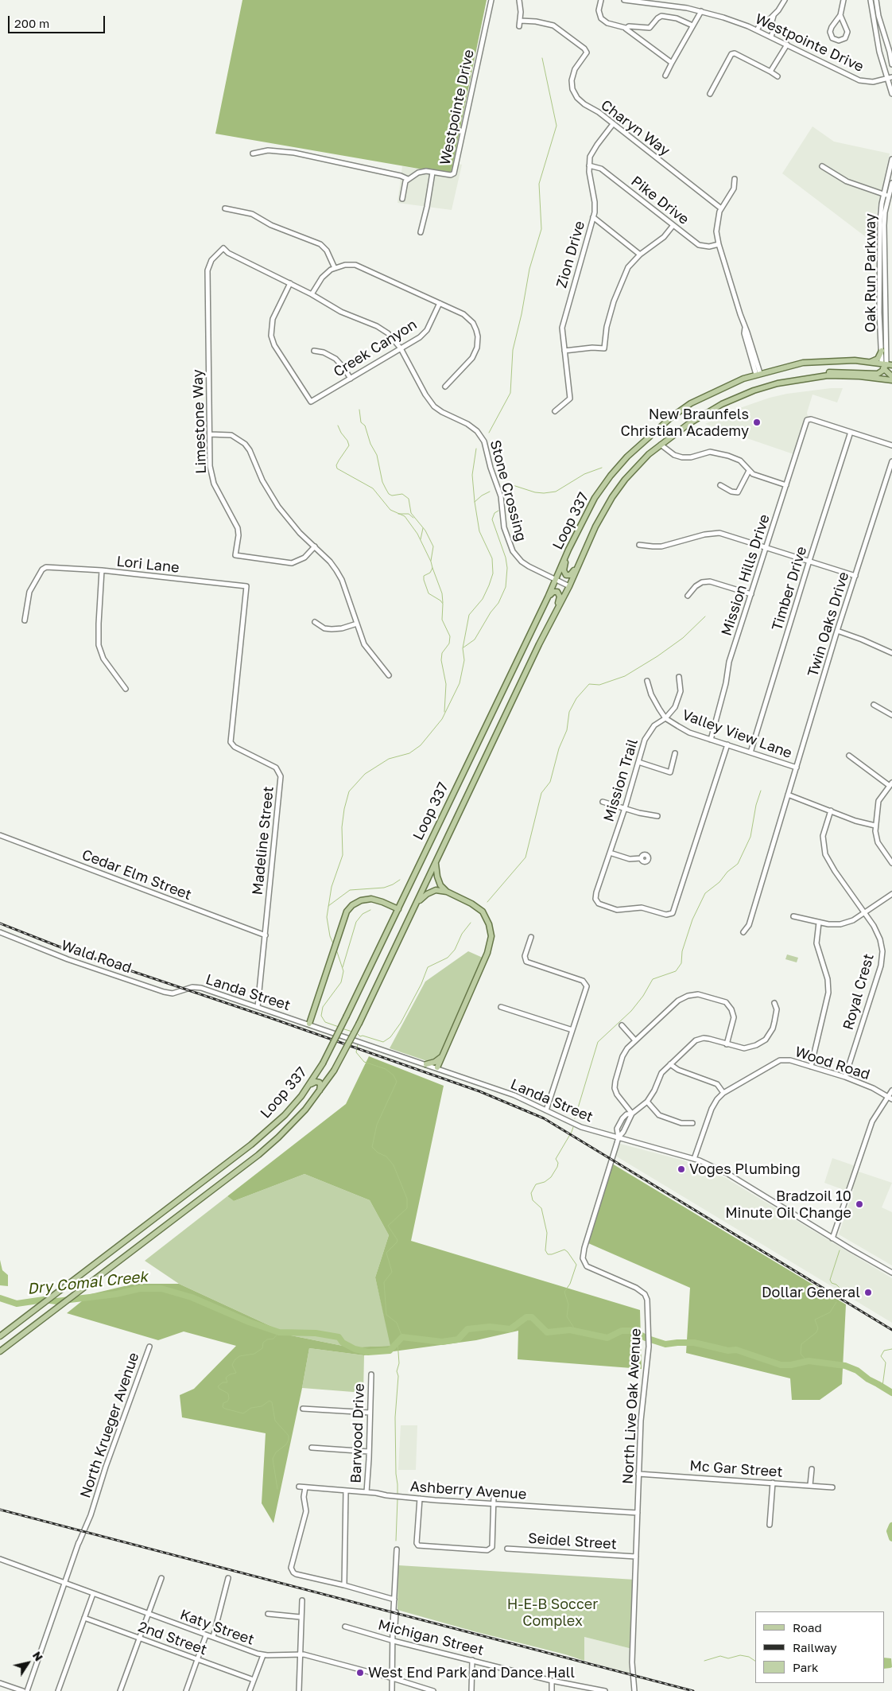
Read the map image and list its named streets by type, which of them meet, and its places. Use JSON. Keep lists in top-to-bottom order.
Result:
{
  "streets": {
    "main road": ["Loop 337"],
    "street": [
      "Westpointe Drive",
      "Charyn Way",
      "Pike Drive",
      "Zion Drive",
      "Oak Run Parkway",
      "Creek Canyon",
      "Limestone Way",
      "Stone Crossing",
      "Lori Lane",
      "Mission Hills Drive",
      "Timber Drive",
      "Twin Oaks Drive",
      "Valley View Lane",
      "Mission Trail",
      "Madeline Street",
      "Cedar Elm Street",
      "Wald Road",
      "Royal Crest",
      "Landa Street",
      "Wood Road",
      "North Live Oak Avenue",
      "North Krueger Avenue",
      "Barwood Drive",
      "Mc Gar Street",
      "Ashberry Avenue",
      "Seidel Street",
      "Katy Street",
      "Michigan Street",
      "2nd Street"
    ]
  },
  "crossings": [
    ["Charyn Way", "Zion Drive"],
    ["Pike Drive", "Zion Drive"],
    ["Oak Run Parkway", "Loop 337"],
    ["Creek Canyon", "Stone Crossing"],
    ["Limestone Way", "Stone Crossing"],
    ["Stone Crossing", "Loop 337"],
    ["Lori Lane", "Madeline Street"],
    ["Mission Hills Drive", "Timber Drive"],
    ["Mission Hills Drive", "Valley View Lane"],
    ["Timber Drive", "Valley View Lane"],
    ["Twin Oaks Drive", "Valley View Lane"],
    ["Valley View Lane", "Mission Trail"],
    ["Madeline Street", "Cedar Elm Street"],
    ["Madeline Street", "Landa Street"],
    ["Wald Road", "Landa Street"],
    ["Royal Crest", "Wood Road"],
    ["Landa Street", "North Live Oak Avenue"],
    ["North Live Oak Avenue", "Mc Gar Street"],
    ["North Live Oak Avenue", "Ashberry Avenue"],
    ["North Live Oak Avenue", "Seidel Street"],
    ["North Krueger Avenue", "Katy Street"],
    ["Barwood Drive", "Ashberry Avenue"]
  ],
  "water": ["Dry Comal Creek"],
  "parks": ["H-E-B Soccer Complex"],
  "places": [
    "New Braunfels Christian Academy",
    "Voges Plumbing",
    "Bradzoil 10 Minute Oil Change",
    "Dollar General",
    "West End Park and Dance Hall"
  ],
  "legend": ["Road", "Railway", "Park"],
  "scale_bar": "200 m",
  "north": "top right"
}
